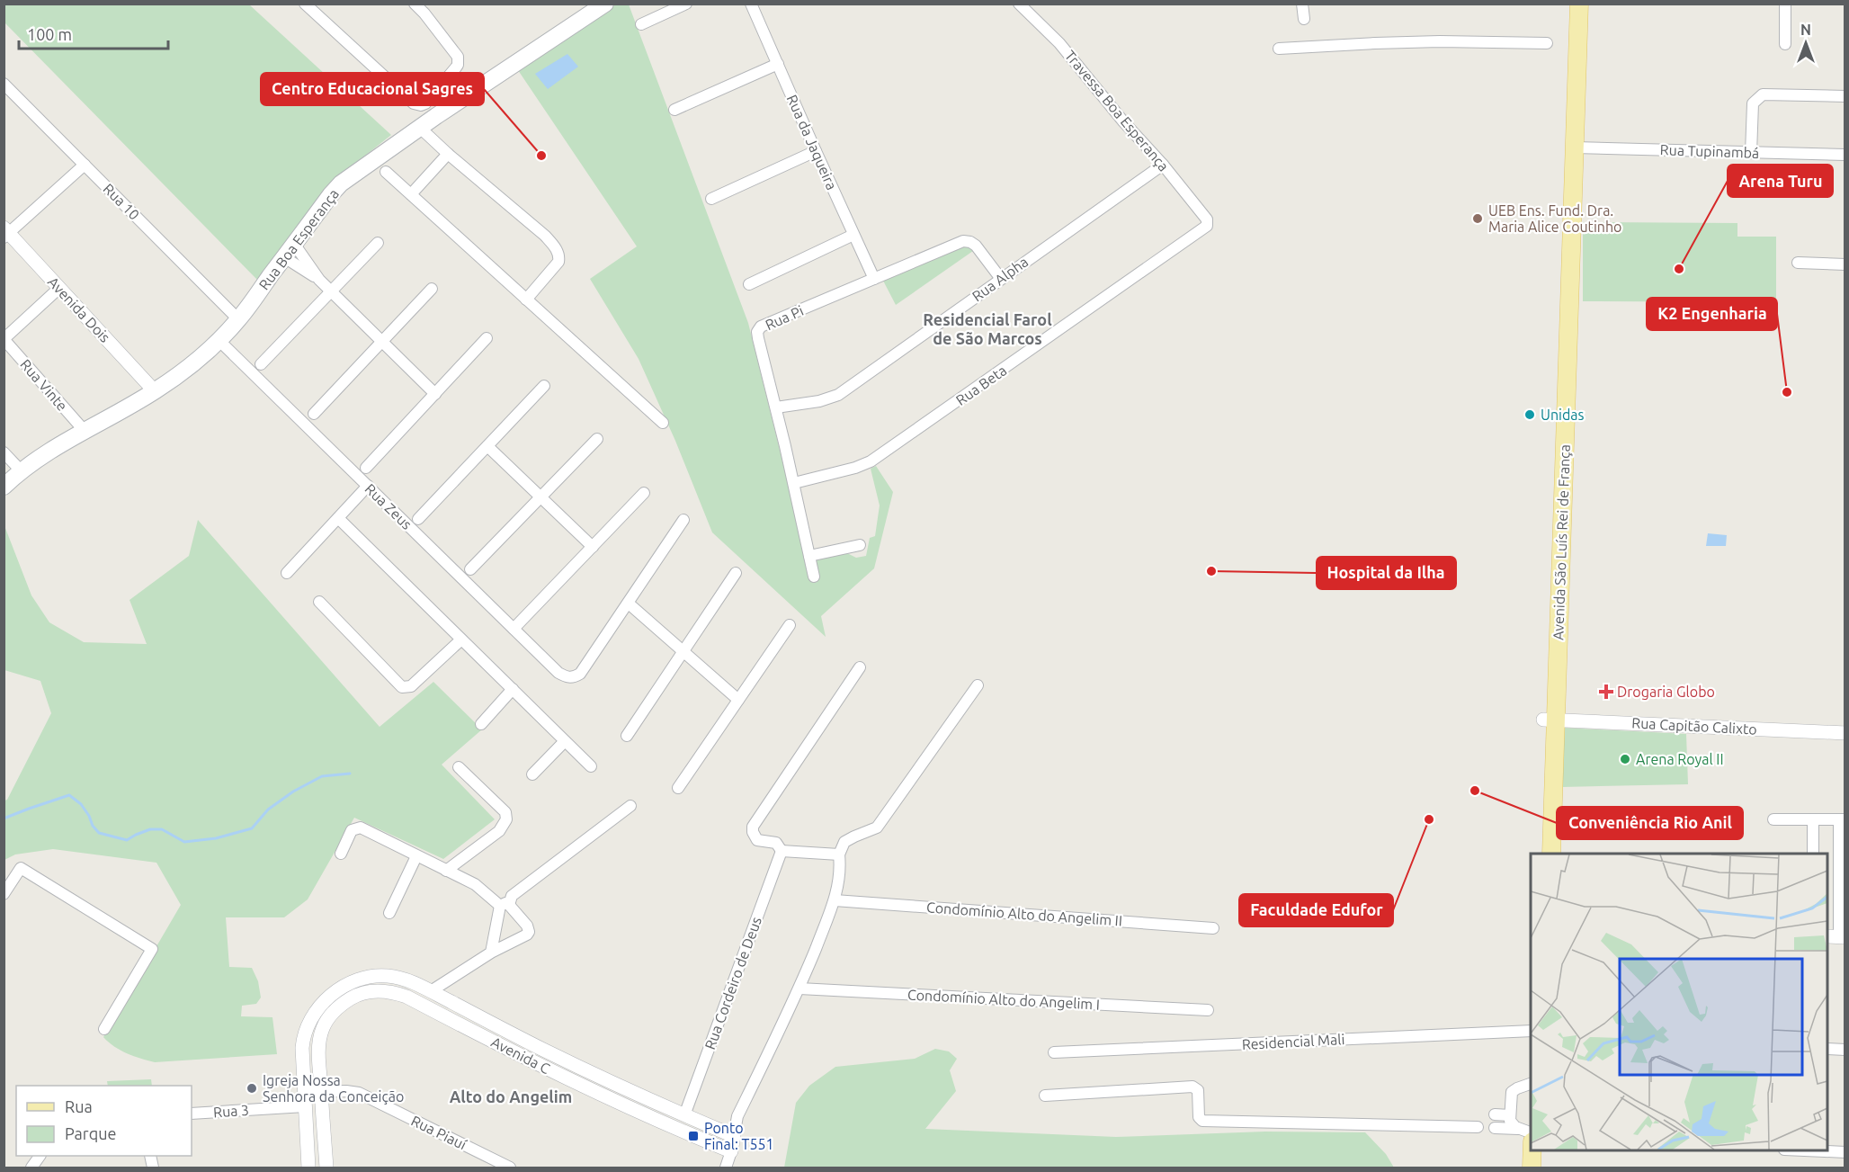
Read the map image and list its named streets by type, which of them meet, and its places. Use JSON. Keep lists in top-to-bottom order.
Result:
{
  "streets": {
    "main road": ["Rua Boa Esperança", "Avenida São Luís Rei de França"],
    "street": [
      "Travessa Boa Esperança",
      "Rua da Jaqueira",
      "Rua Tupinambá",
      "Rua 10",
      "Rua Alpha",
      "Avenida Dois",
      "Rua Pi",
      "Rua Vinte",
      "Rua Beta",
      "Rua Zeus",
      "Rua Capitão Calixto",
      "Condomínio Alto do Angelim II",
      "Rua Cordeiro de Deus",
      "Condomínio Alto do Angelim I",
      "Residencial Mali",
      "Avenida C",
      "Rua 3",
      "Rua Piauí"
    ]
  },
  "crossings": [
    ["Travessa Boa Esperança", "Rua Alpha"],
    ["Travessa Boa Esperança", "Rua Beta"],
    ["Rua da Jaqueira", "Rua Pi"],
    ["Rua Tupinambá", "Avenida São Luís Rei de França"],
    ["Rua 10", "Rua Boa Esperança"],
    ["Rua Boa Esperança", "Avenida Dois"],
    ["Rua Boa Esperança", "Rua Vinte"],
    ["Rua Boa Esperança", "Rua Zeus"],
    ["Rua Alpha", "Rua Pi"],
    ["Rua Pi", "Rua Beta"],
    ["Avenida São Luís Rei de França", "Rua Capitão Calixto"],
    ["Rua Cordeiro de Deus", "Avenida C"],
    ["Avenida C", "Rua 3"],
    ["Avenida C", "Rua Piauí"],
    ["Rua 3", "Rua Piauí"]
  ],
  "districts": ["Residencial Farol de São Marcos", "Alto do Angelim"],
  "places": {
    "other": [
      "Centro Educacional Sagres",
      "UEB Ens. Fund. Dra. Maria Alice Coutinho",
      "Arena Turu",
      "K2 Engenharia",
      "Unidas",
      "Hospital da Ilha",
      "Arena Royal II",
      "Conveniência Rio Anil",
      "Faculdade Edufor",
      "Igreja Nossa Senhora da Conceição"
    ],
    "health": ["Drogaria Globo"],
    "transit": ["Ponto Final: T551"]
  },
  "legend": ["Rua", "Parque"],
  "scale_bar": "100 m",
  "north": "top"
}
